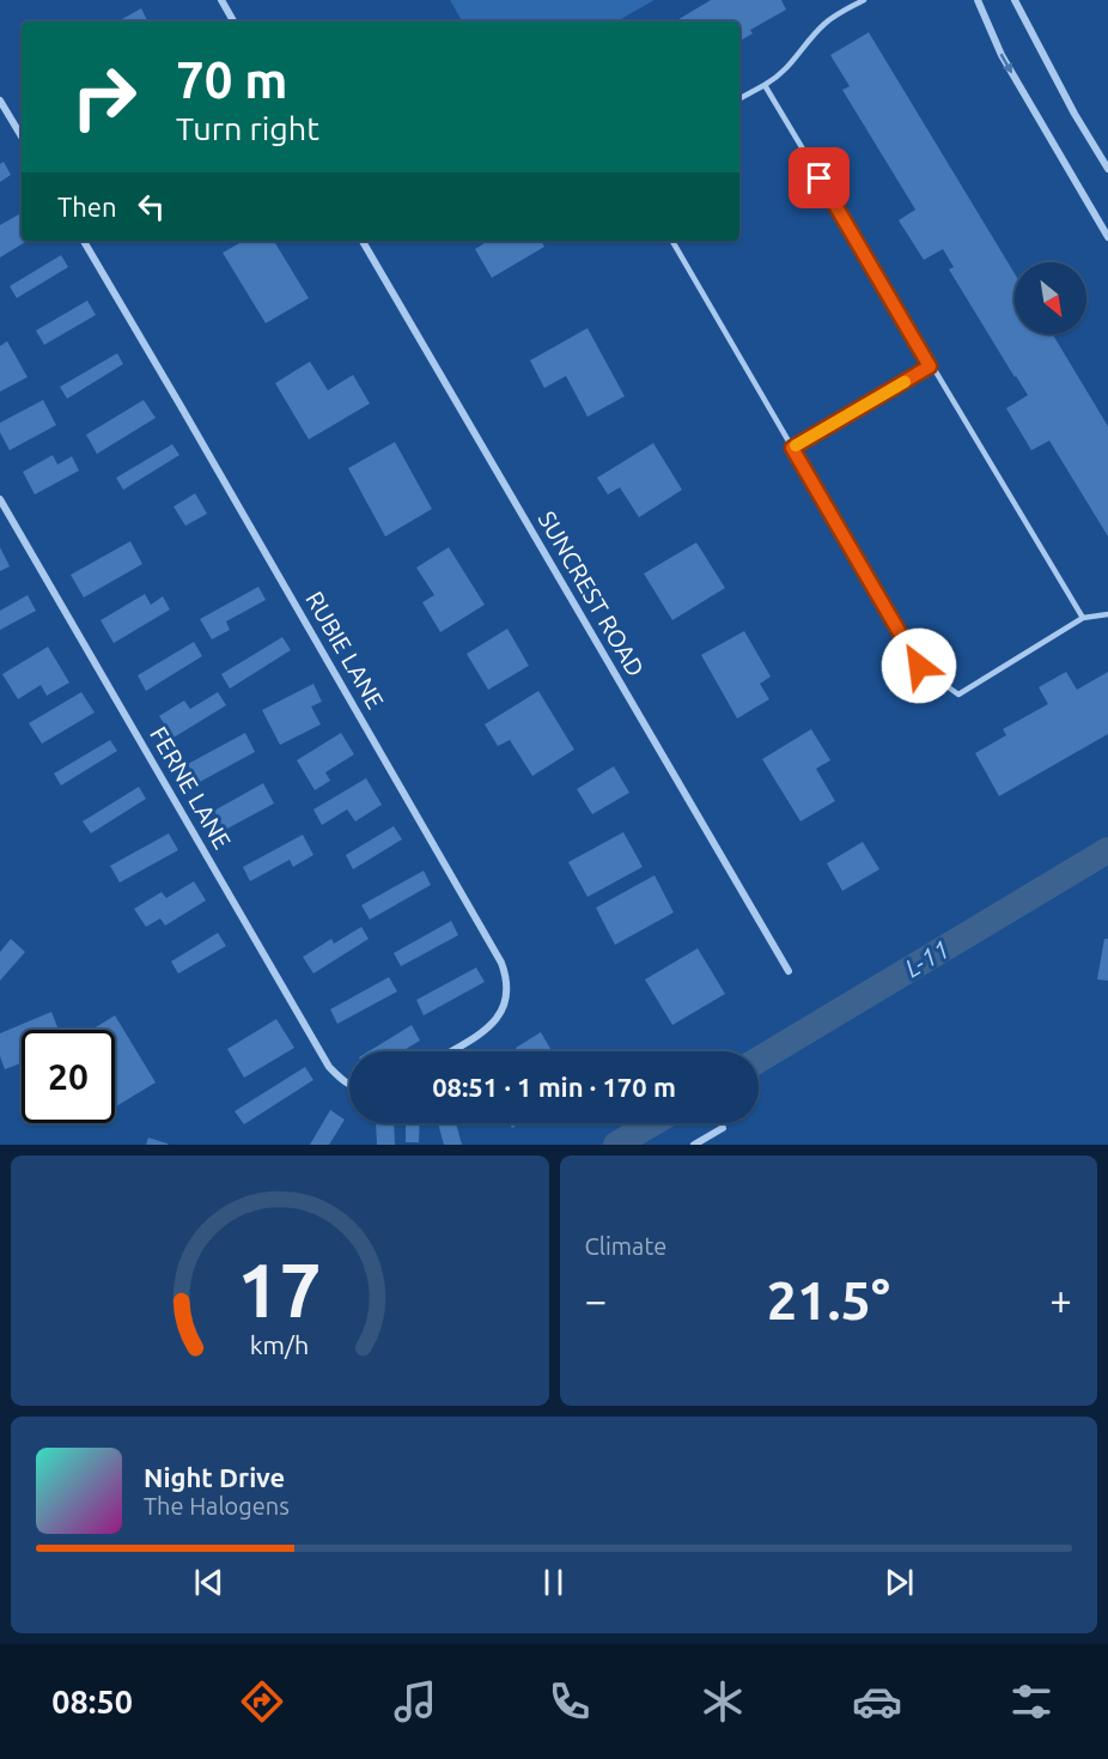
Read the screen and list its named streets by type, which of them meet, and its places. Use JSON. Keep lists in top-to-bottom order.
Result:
{
  "streets": {
    "street": ["SUNCREST ROAD", "RUBIE LANE", "FERNE LANE"]
  },
  "water": ["L-11"],
  "north": "bottom right",
  "page": {
    "turn": ["70 m", "Turn right"],
    "then": "Then",
    "limit": "20",
    "trip": "08:51 · 1 min · 170 m",
    "tile": "Climate",
    "heat": ["−", "21.5°", "+"],
    "song": ["Night Drive", "The Halogens"],
    "tabs": "08:50",
    "gauge": ["17", "km/h"]
  }
}
